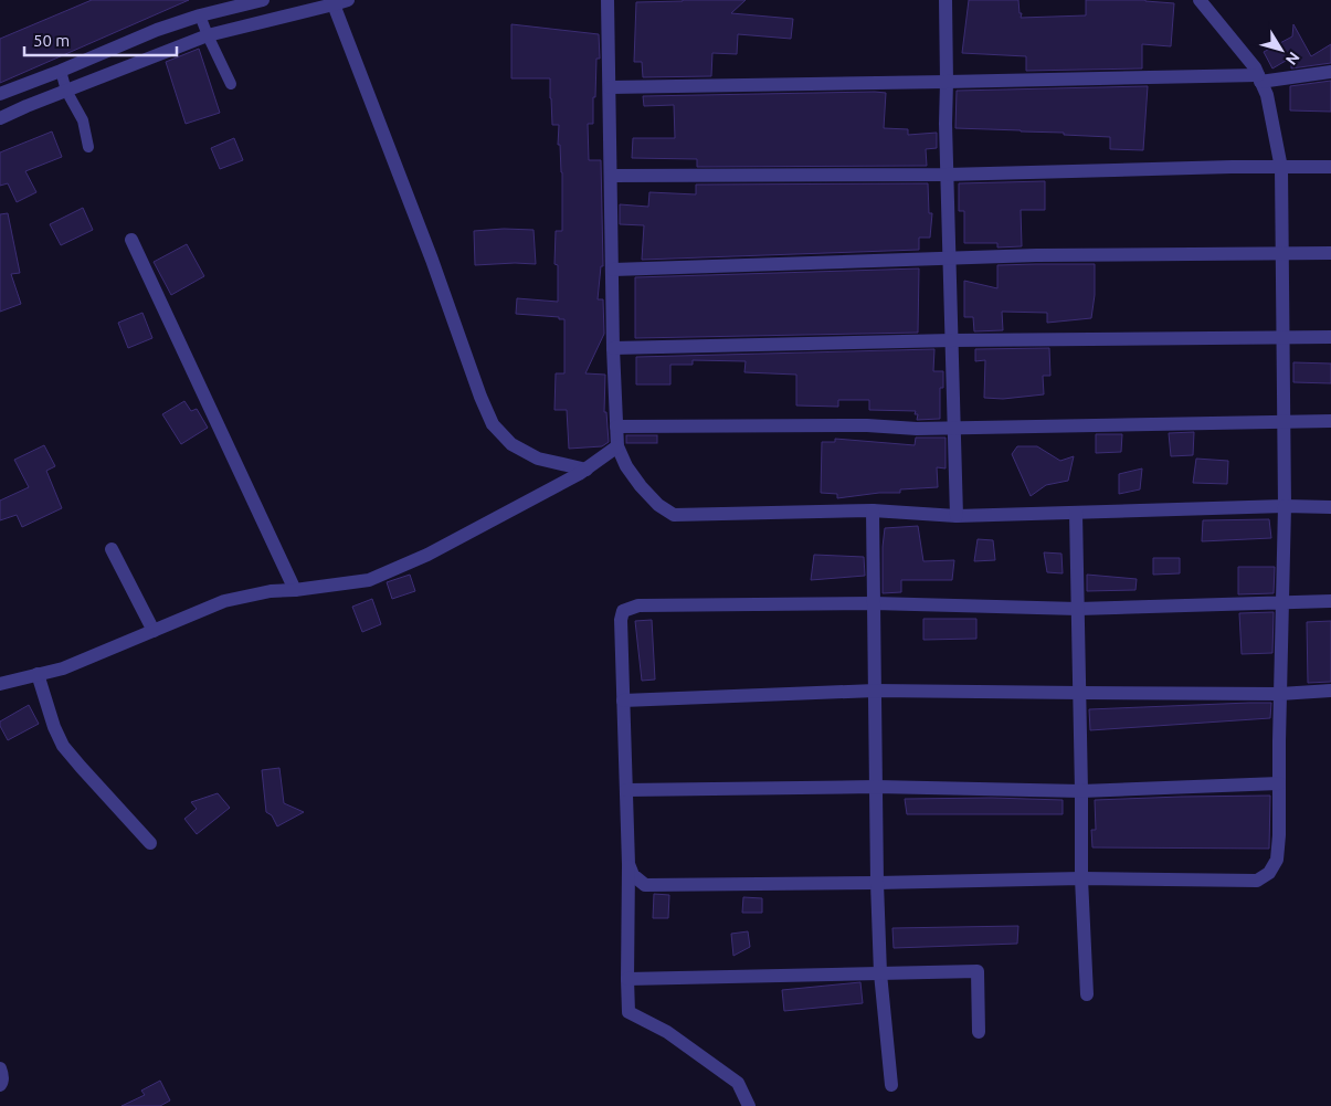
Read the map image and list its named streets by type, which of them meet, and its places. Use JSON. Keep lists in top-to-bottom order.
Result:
{
  "scale_bar": "50 m",
  "north": "bottom right"
}
